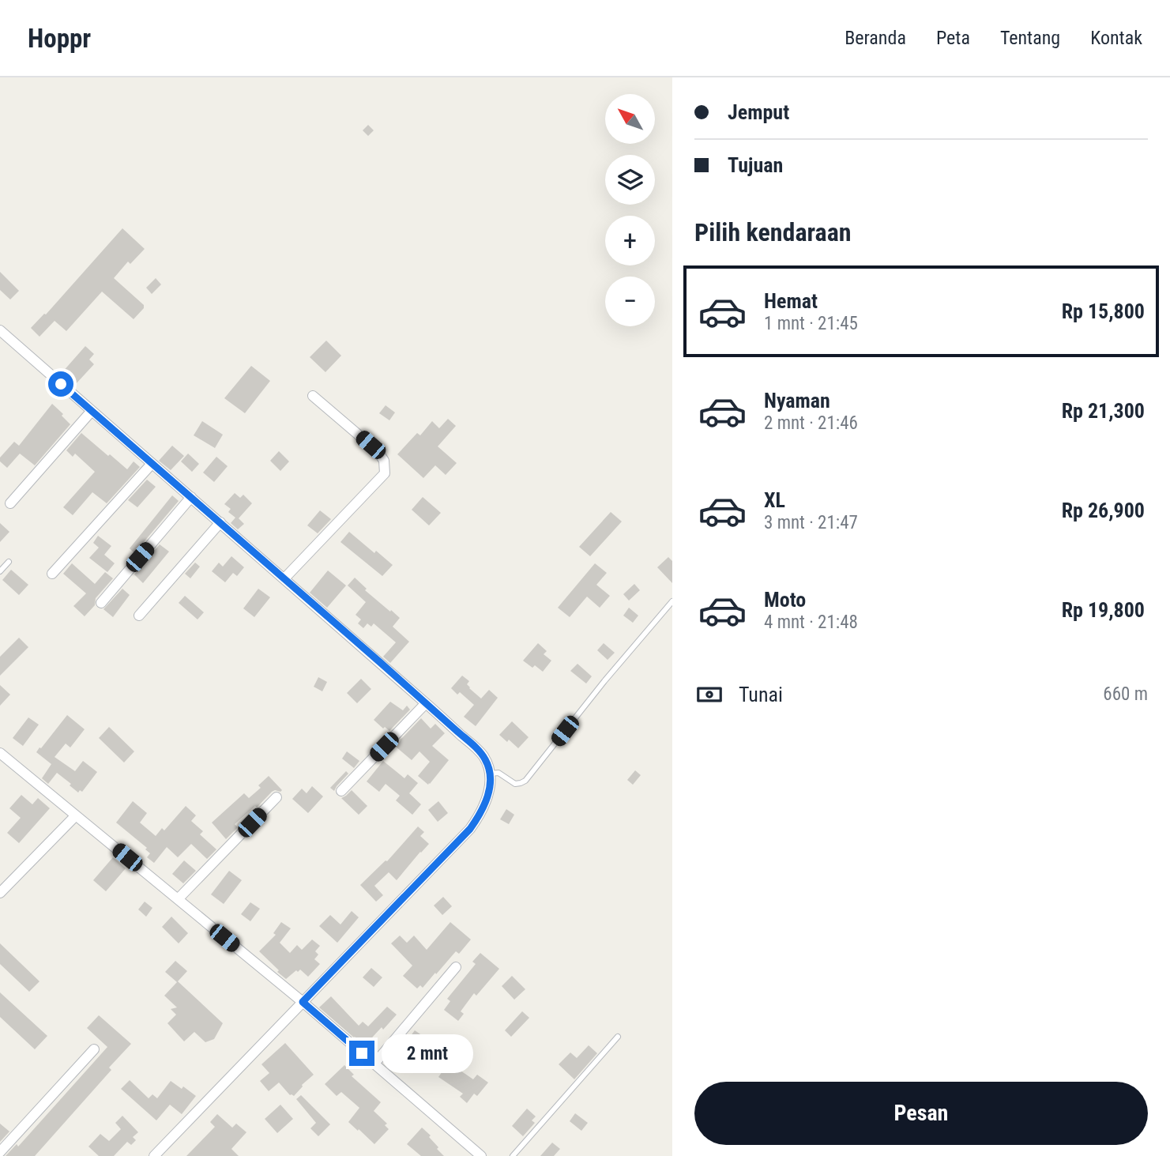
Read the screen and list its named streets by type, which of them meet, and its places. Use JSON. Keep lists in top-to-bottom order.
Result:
{
  "north": "top left",
  "page": {
    "header": "Hoppr",
    "nav": [
      "Beranda",
      "Peta",
      "Tentang",
      "Kontak"
    ],
    "banner": ["Jemput", "Tujuan"],
    "map_buttons": ["+", "−"],
    "heading": "Pilih kendaraan",
    "list": [
      {
        "name": "Hemat",
        "note": "1 mnt · 21:45",
        "value": "Rp 15,800"
      },
      {
        "name": "Nyaman",
        "note": "2 mnt · 21:46",
        "value": "Rp 21,300"
      },
      {
        "name": "XL",
        "note": "3 mnt · 21:47",
        "value": "Rp 26,900"
      },
      {
        "name": "Moto",
        "note": "4 mnt · 21:48",
        "value": "Rp 19,800"
      }
    ],
    "pay": ["Tunai", "660 m"],
    "bubble": "2 mnt",
    "buttons": "Pesan"
  }
}
